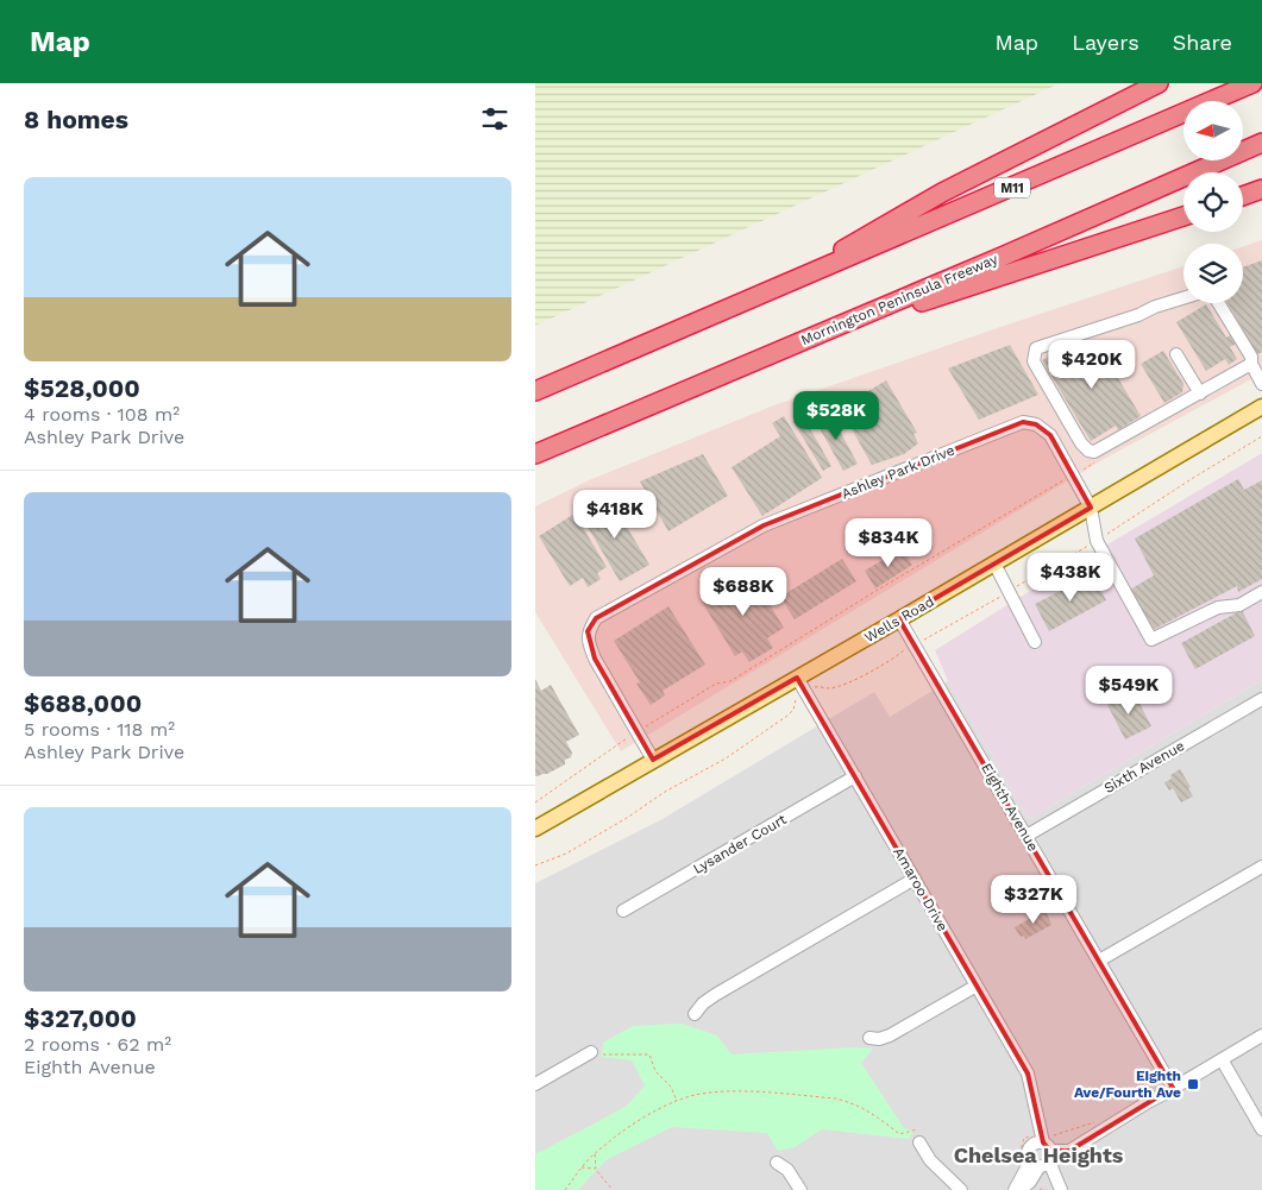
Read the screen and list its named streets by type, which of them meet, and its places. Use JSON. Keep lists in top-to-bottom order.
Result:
{
  "streets": {
    "highway": ["M11", "Mornington Peninsula Freeway"],
    "main road": ["Wells Road"],
    "street": [
      "Ashley Park Drive",
      "Sixth Avenue",
      "Eighth Avenue",
      "Lysander Court",
      "Amaroo Drive"
    ]
  },
  "crossings": [
    ["Ashley Park Drive", "Wells Road"],
    ["Wells Road", "Eighth Avenue"],
    ["Wells Road", "Amaroo Drive"],
    ["Sixth Avenue", "Eighth Avenue"],
    ["Lysander Court", "Amaroo Drive"]
  ],
  "districts": ["Chelsea Heights"],
  "places": {
    "transit": ["Eighth Ave/Fourth Ave"]
  },
  "north": "left",
  "page": {
    "header": "Map",
    "nav": ["Map", "Layers", "Share"],
    "heading": "8 homes",
    "list": [
      {
        "name": "$528,000",
        "note": "4 rooms · 108 m² · Ashley Park Drive"
      },
      {
        "name": "$688,000",
        "note": "5 rooms · 118 m² · Ashley Park Drive"
      },
      {
        "name": "$327,000",
        "note": "2 rooms · 62 m² · Eighth Avenue"
      }
    ],
    "price": [
      "$420K",
      "$528K",
      "$418K",
      "$834K",
      "$438K",
      "$688K",
      "$549K",
      "$327K"
    ]
  }
}
